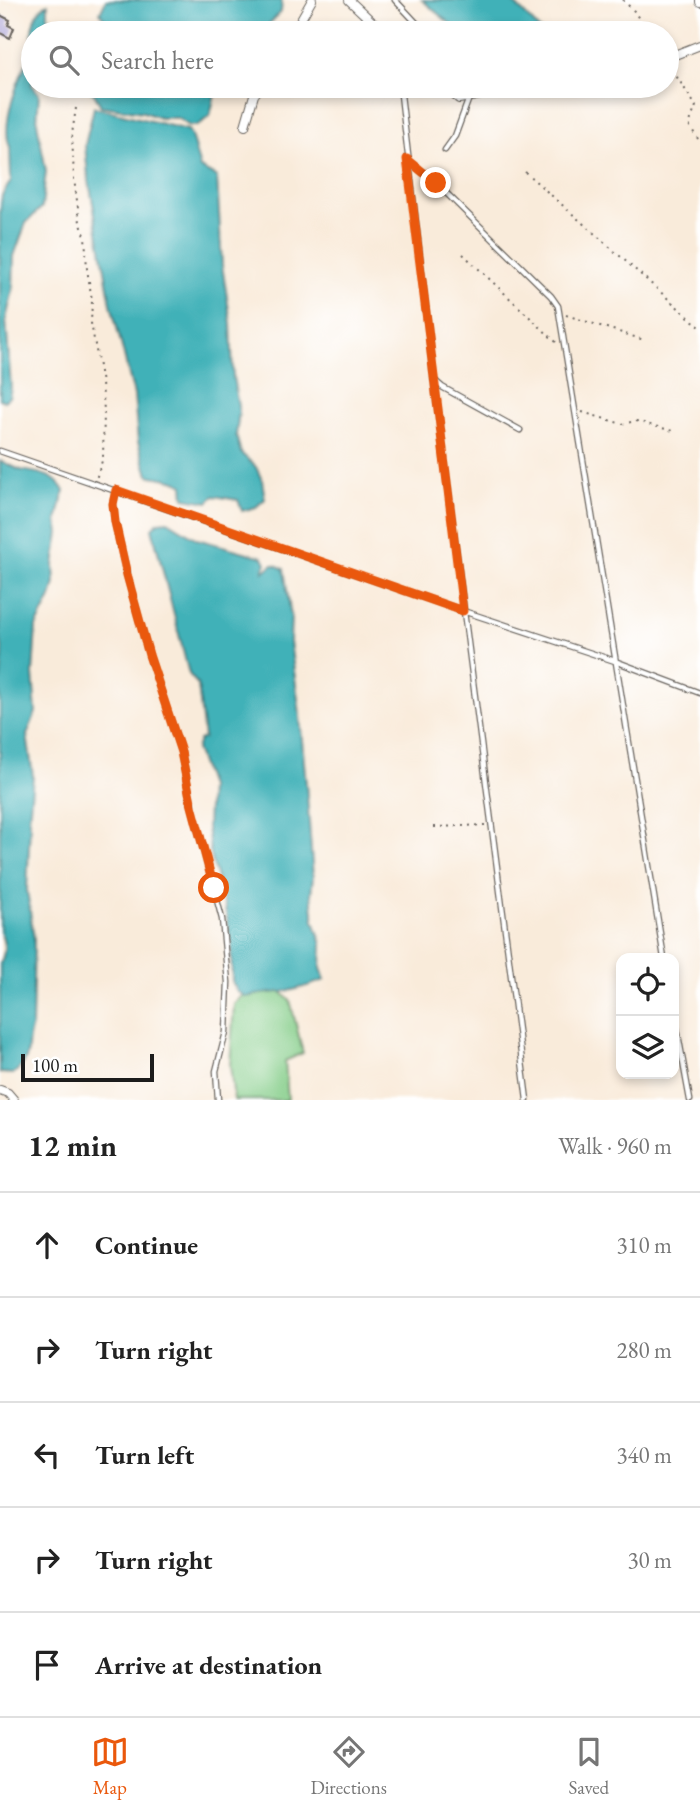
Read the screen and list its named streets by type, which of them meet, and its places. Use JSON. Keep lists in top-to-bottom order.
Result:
{
  "scale_bar": "100 m",
  "page": {
    "search": "Search here",
    "scale": "100 m",
    "heading": ["12 min", "Walk · 960 m"],
    "list": [
      ["Continue", "310 m"],
      ["Turn right", "280 m"],
      ["Turn left", "340 m"],
      ["Turn right", "30 m"],
      "Arrive at destination"
    ],
    "nav": ["Map", "Directions", "Saved"]
  }
}
